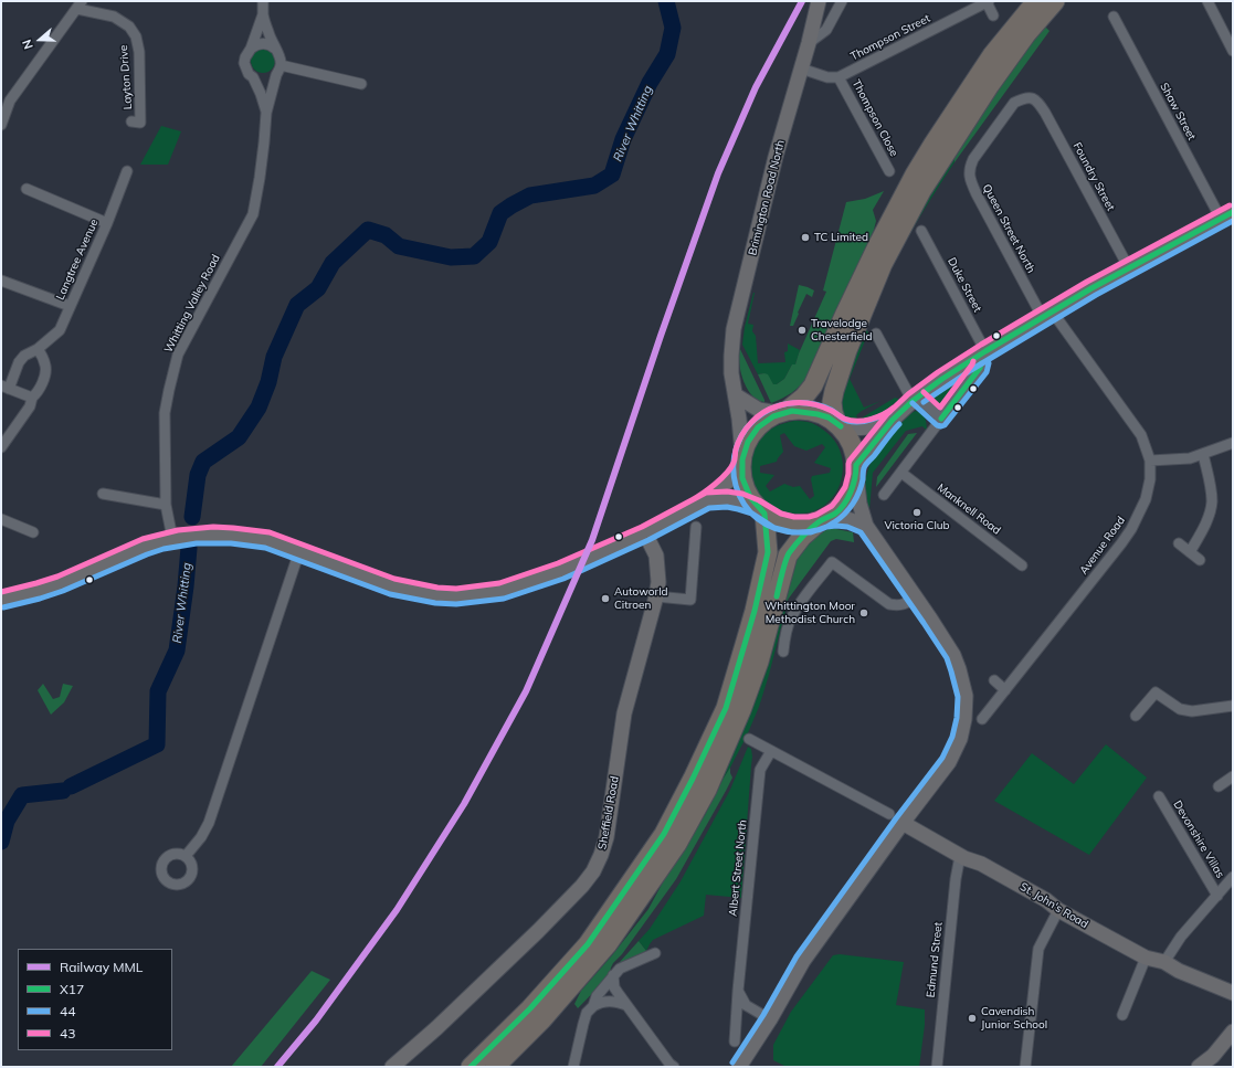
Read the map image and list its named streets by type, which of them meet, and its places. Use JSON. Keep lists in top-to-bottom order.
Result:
{
  "streets": {
    "main road": ["Brimington Road North", "Sheffield Road", "St. John's Road"],
    "street": [
      "Thompson Street",
      "Layton Drive",
      "Shaw Street",
      "Thompson Close",
      "Foundry Street",
      "Queen Street North",
      "Langtree Avenue",
      "Duke Street",
      "Whitting Valley Road",
      "Manknell Road",
      "Avenue Road",
      "Devonshire Villas",
      "Albert Street North",
      "Edmund Street"
    ]
  },
  "crossings": [
    ["Thompson Street", "Thompson Close"],
    ["Foundry Street", "Queen Street North"],
    ["Queen Street North", "Avenue Road"],
    ["St. John's Road", "Edmund Street"]
  ],
  "water": ["River Whitting"],
  "places": [
    "TC Limited",
    "Travelodge Chesterfield",
    "Victoria Club",
    "Autoworld Citroen",
    "Whittington Moor Methodist Church",
    "Cavendish Junior School"
  ],
  "lines": [
    "rail line MML",
    "transit line 43",
    "transit line X17",
    "transit line 44"
  ],
  "legend": [
    "Railway MML",
    "X17",
    "44",
    "43"
  ],
  "north": "left"
}
